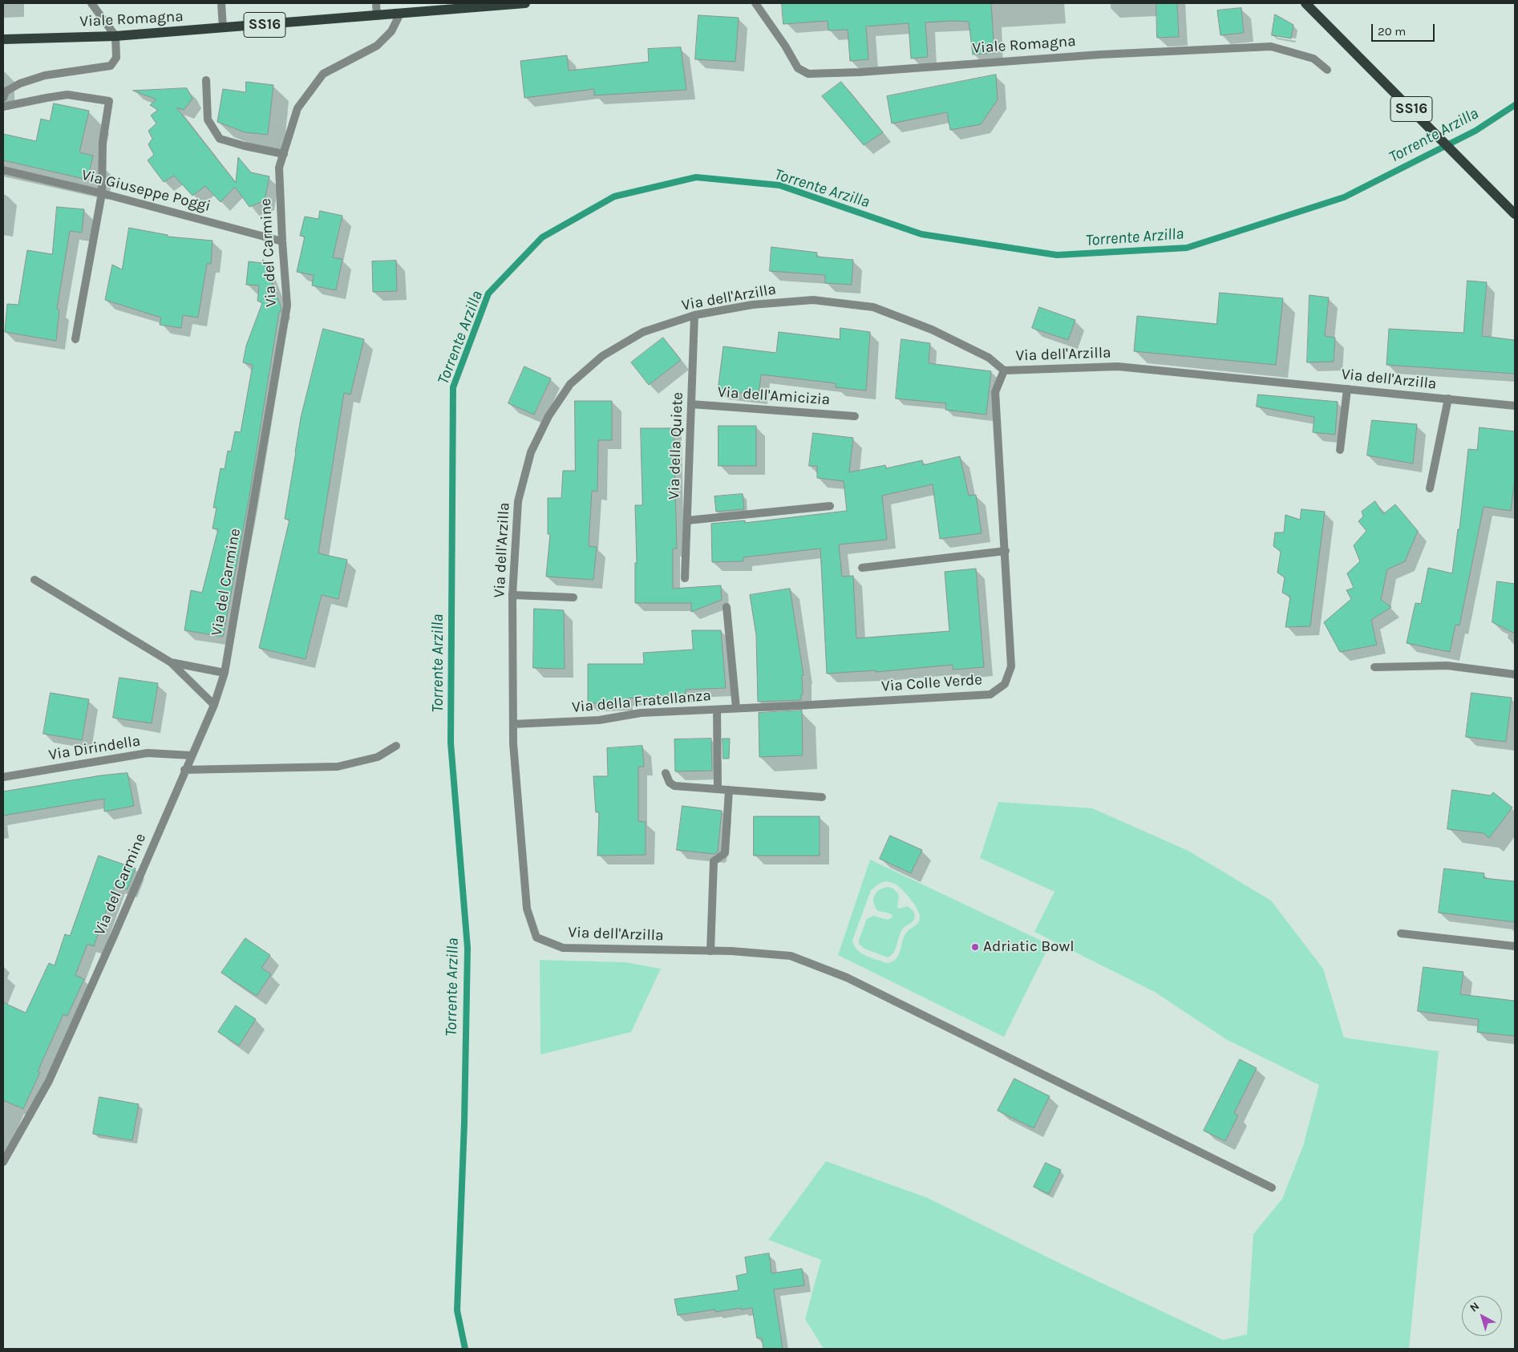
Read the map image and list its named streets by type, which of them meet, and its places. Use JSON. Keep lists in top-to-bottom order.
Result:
{
  "streets": {
    "main road": ["Viale Romagna", "SS16"],
    "street": [
      "Via Giuseppe Poggi",
      "Via del Carmine",
      "Via dell'Arzilla",
      "Via dell'Amicizia",
      "Via della Quiete",
      "Via Colle Verde",
      "Via della Fratellanza",
      "Via Dirindella"
    ]
  },
  "crossings": [
    ["Viale Romagna", "Via del Carmine"],
    ["Via Giuseppe Poggi", "Via del Carmine"],
    ["Via del Carmine", "Via Dirindella"],
    ["Via dell'Arzilla", "Via della Quiete"],
    ["Via dell'Arzilla", "Via Colle Verde"],
    ["Via dell'Arzilla", "Via della Fratellanza"],
    ["Via dell'Amicizia", "Via della Quiete"],
    ["Via Colle Verde", "Via della Fratellanza"]
  ],
  "water": ["Torrente Arzilla"],
  "places": ["Adriatic Bowl"],
  "scale_bar": "20 m",
  "north": "top left"
}
